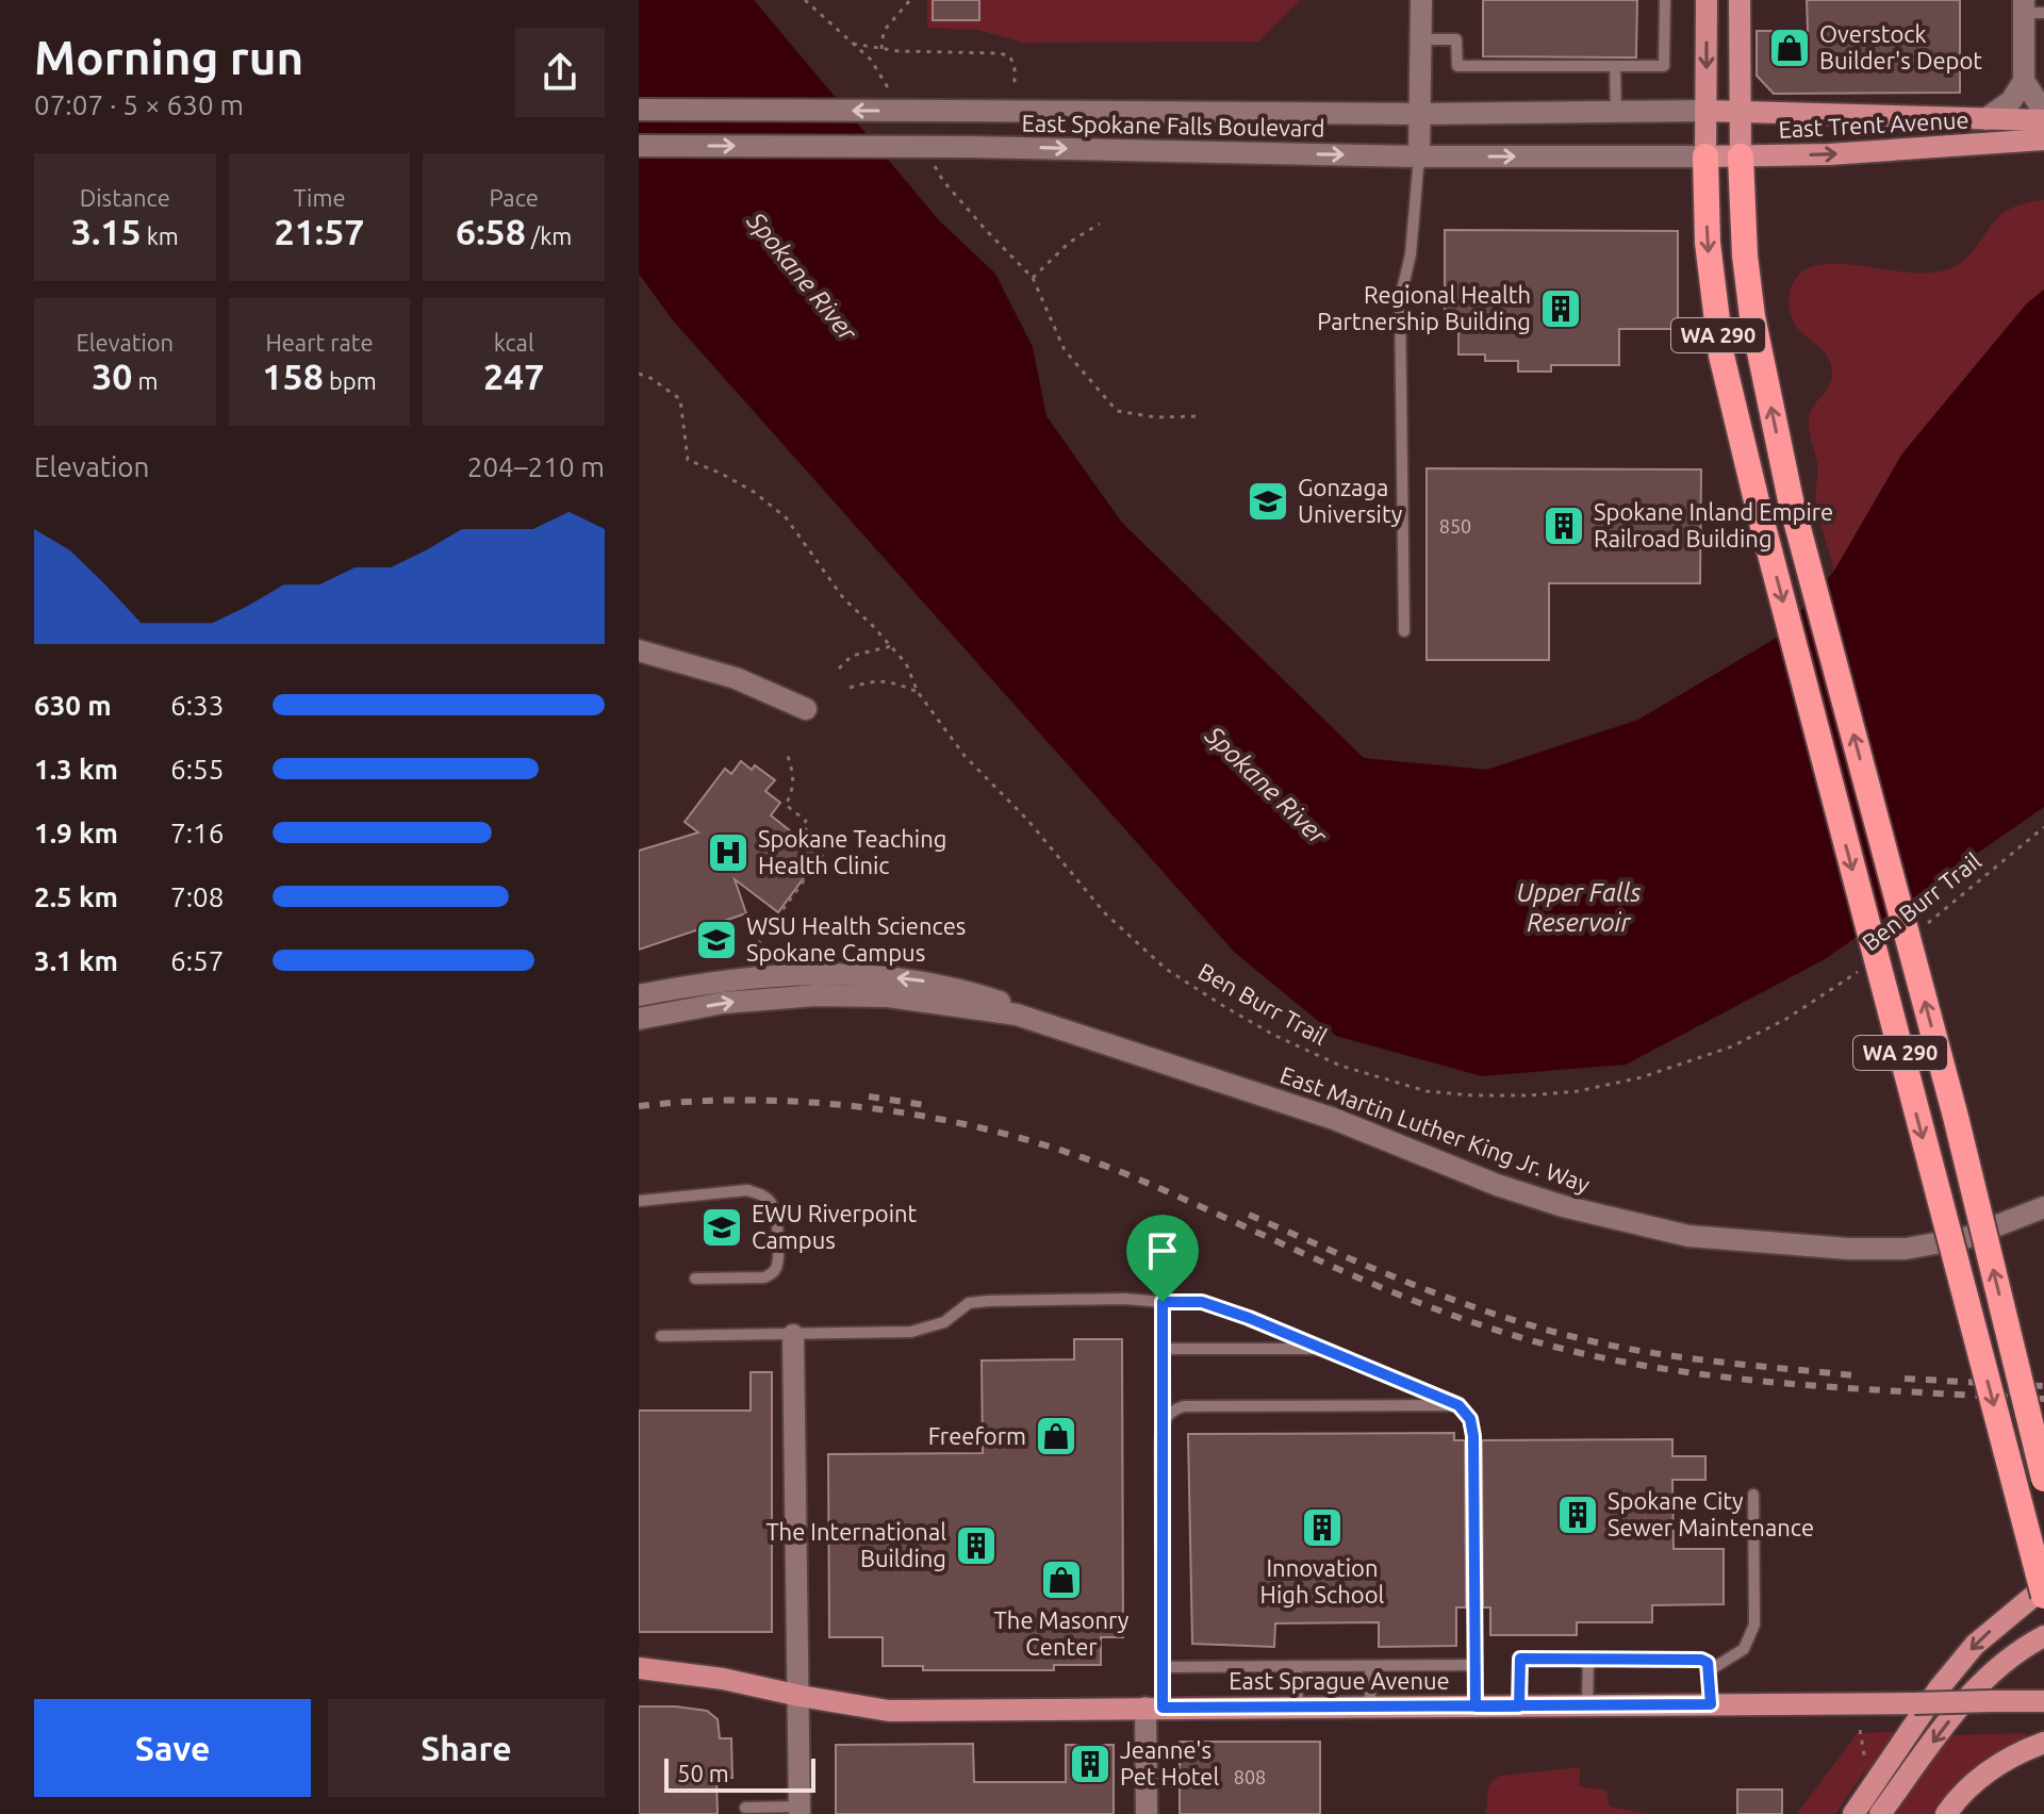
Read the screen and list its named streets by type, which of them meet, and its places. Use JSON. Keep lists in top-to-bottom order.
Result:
{
  "streets": {
    "highway": ["WA 290"],
    "main road": ["East Trent Avenue", "East Sprague Avenue"],
    "street": ["East Spokane Falls Boulevard", "East Martin Luther King Jr. Way"],
    "path": ["Ben Burr Trail"]
  },
  "crossings": [
    ["East Trent Avenue", "East Spokane Falls Boulevard"],
    ["East Trent Avenue", "WA 290"],
    ["East Spokane Falls Boulevard", "WA 290"]
  ],
  "water": ["Spokane River", "Upper Falls Reservoir"],
  "places": {
    "shop": ["Overstock Builder's Depot", "Freeform", "The Masonry Center"],
    "building": [
      "Regional Health Partnership Building",
      "Spokane Inland Empire Railroad Building",
      "Spokane City Sewer Maintenance",
      "Innovation High School",
      "The International Building",
      "Jeanne's Pet Hotel"
    ],
    "school or university": ["Gonzaga University", "WSU Health Sciences Spokane Campus", "EWU Riverpoint Campus"],
    "hospital": ["Spokane Teaching Health Clinic"]
  },
  "house_numbers": ["850", "808"],
  "scale_bar": "50 m",
  "page": {
    "heading": ["Morning run", "07:07 · 5 × 630 m"],
    "stats": [
      ["Distance", "3.15 km"],
      ["Time", "21:57"],
      ["Pace", "6:58 /km"],
      ["Elevation", "30 m"],
      ["Heart rate", "158 bpm"],
      ["kcal", "247"]
    ],
    "chart": ["Elevation", "204–210 m"],
    "list": [
      {
        "name": "630 m",
        "note": "6:33"
      },
      {
        "name": "1.3 km",
        "note": "6:55"
      },
      {
        "name": "1.9 km",
        "note": "7:16"
      },
      {
        "name": "2.5 km",
        "note": "7:08"
      },
      {
        "name": "3.1 km",
        "note": "6:57"
      }
    ],
    "buttons": ["Save", "Share"],
    "scale": "50 m"
  }
}
